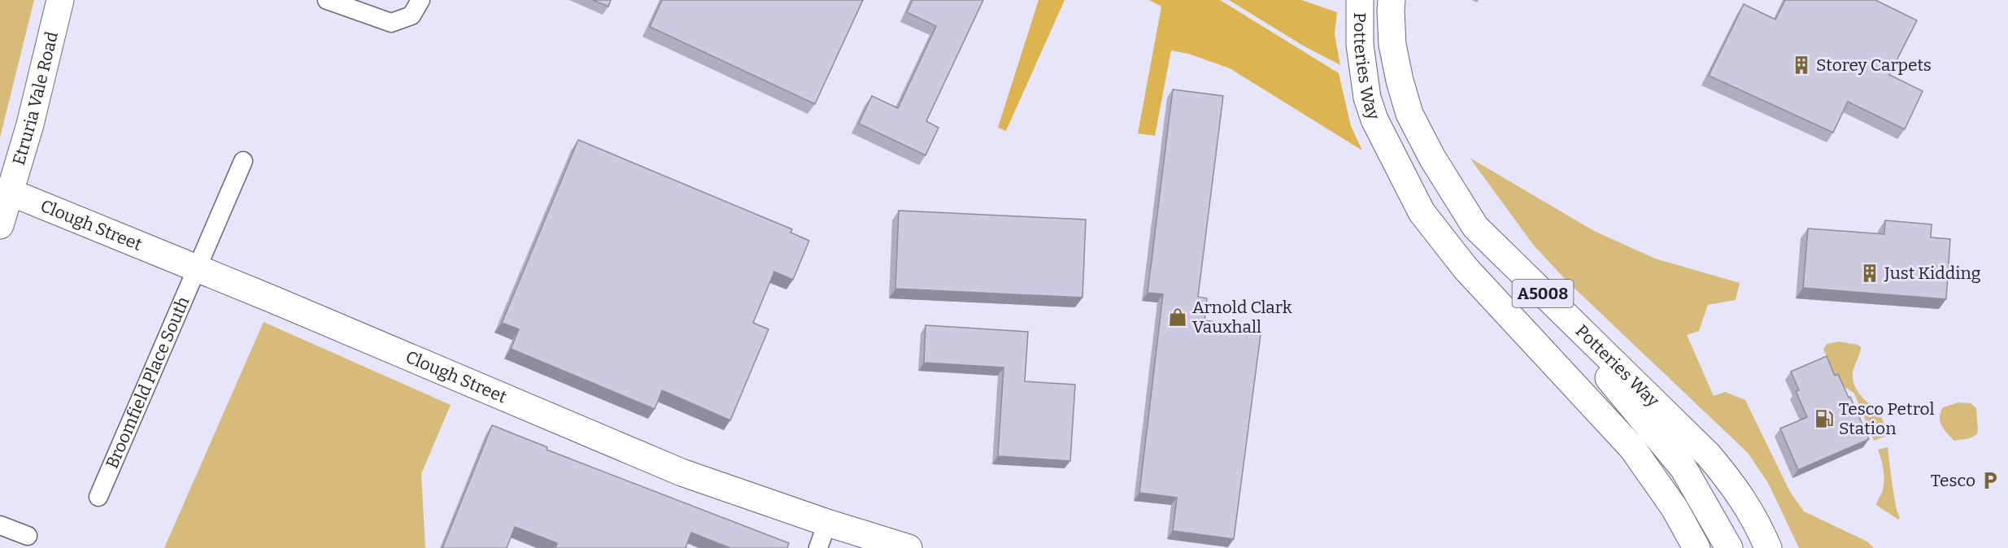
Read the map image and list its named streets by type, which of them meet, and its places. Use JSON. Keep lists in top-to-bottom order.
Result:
{
  "streets": {
    "main road": [
      "Potteries Way",
      "Etruria Vale Road",
      "Clough Street",
      "A5008"
    ],
    "street": ["Broomfield Place South"]
  },
  "crossings": [
    ["Potteries Way", "A5008"],
    ["Etruria Vale Road", "Clough Street"],
    ["Clough Street", "Broomfield Place South"]
  ],
  "places": {
    "building": ["Storey Carpets", "Just Kidding"],
    "shop": ["Arnold Clark Vauxhall"],
    "fuel station": ["Tesco Petrol Station"],
    "parking": ["Tesco"]
  }
}
